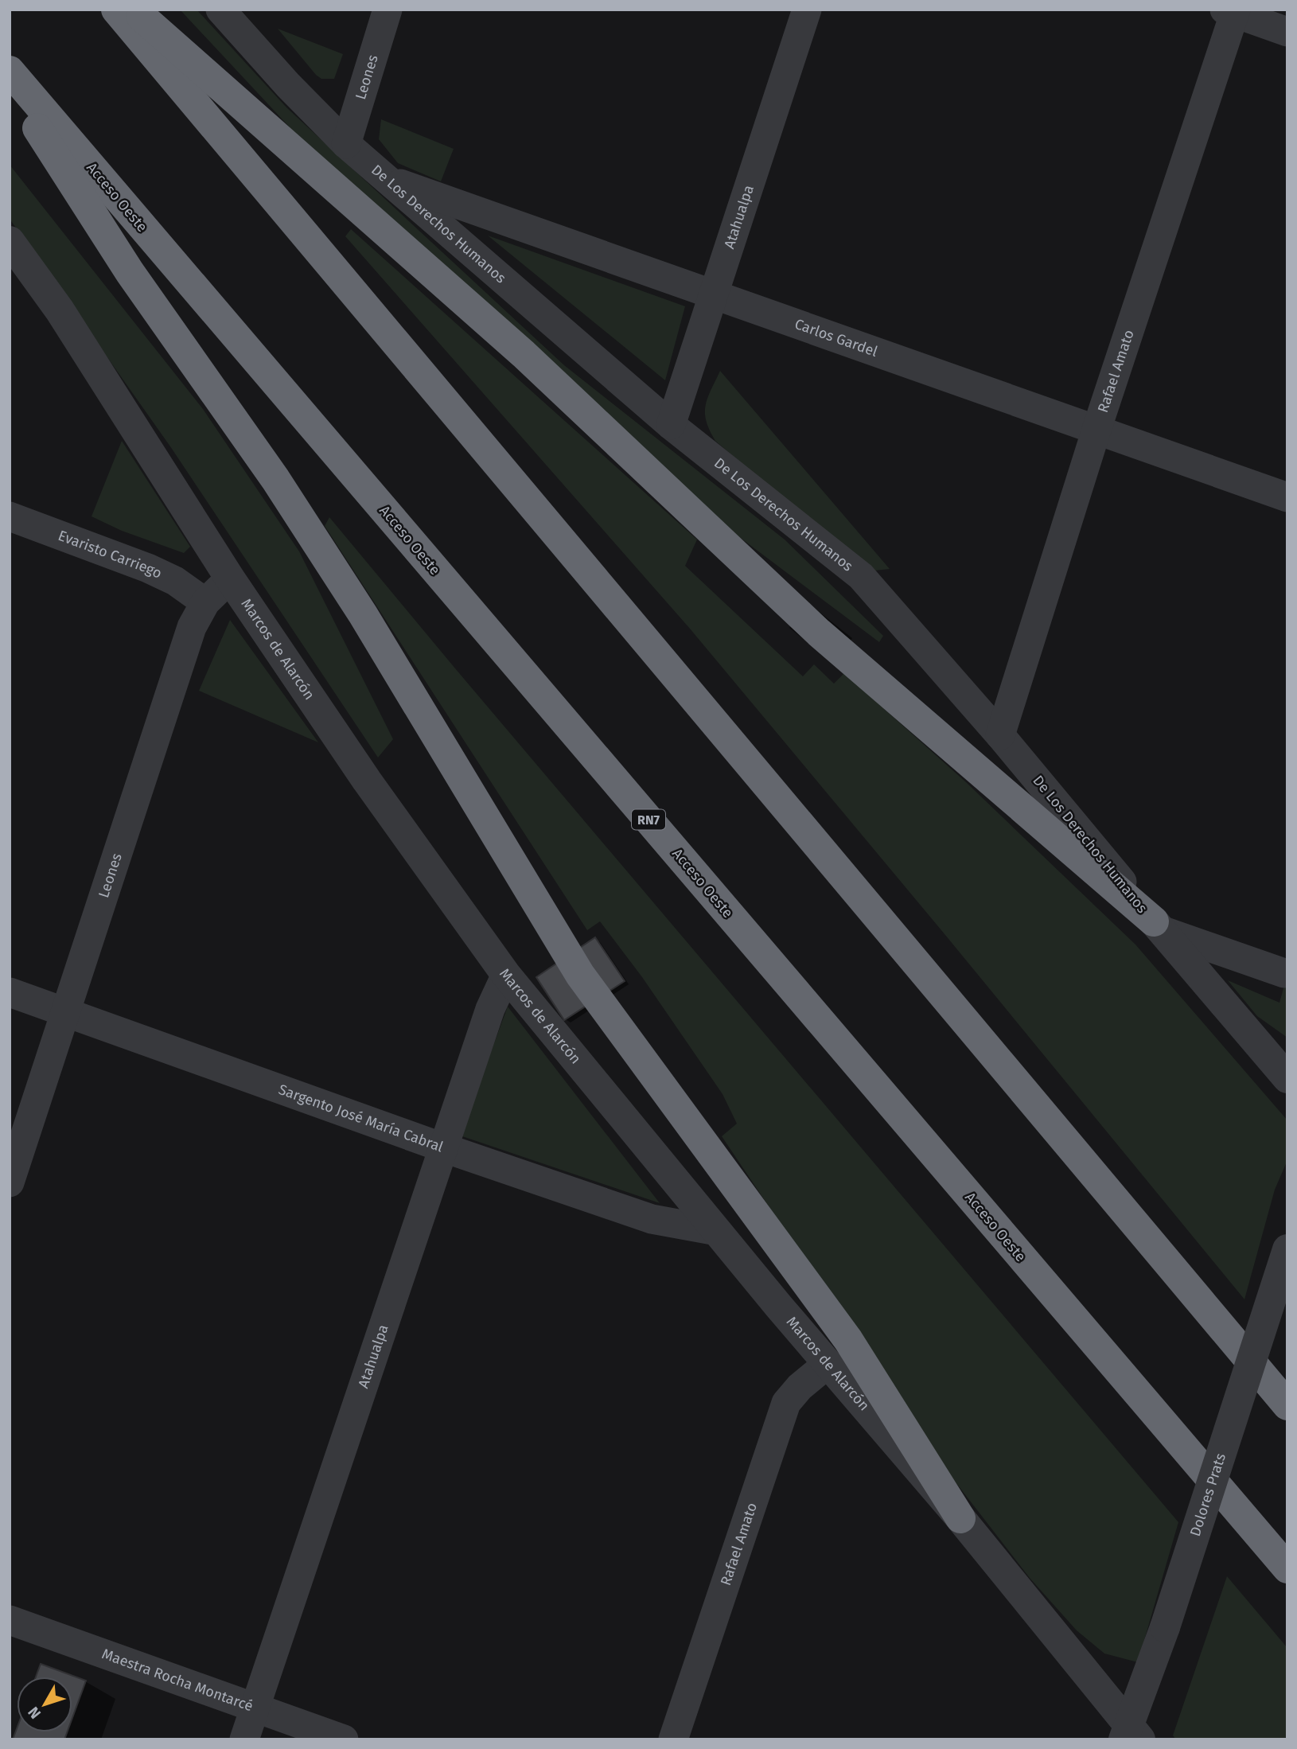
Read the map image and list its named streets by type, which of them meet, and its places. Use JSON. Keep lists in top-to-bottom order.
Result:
{
  "streets": {
    "highway": ["Acceso Oeste", "RN7"],
    "street": [
      "Leones",
      "Atahualpa",
      "De Los Derechos Humanos",
      "Carlos Gardel",
      "Rafael Amato",
      "Evaristo Carriego",
      "Marcos de Alarcón",
      "Sargento José María Cabral",
      "Dolores Prats",
      "Maestra Rocha Montarcé"
    ]
  },
  "crossings": [
    ["Leones", "De Los Derechos Humanos"],
    ["Leones", "Evaristo Carriego"],
    ["Leones", "Marcos de Alarcón"],
    ["Leones", "Sargento José María Cabral"],
    ["Atahualpa", "De Los Derechos Humanos"],
    ["Atahualpa", "Carlos Gardel"],
    ["Atahualpa", "Marcos de Alarcón"],
    ["Atahualpa", "Sargento José María Cabral"],
    ["Atahualpa", "Maestra Rocha Montarcé"],
    ["De Los Derechos Humanos", "Carlos Gardel"],
    ["De Los Derechos Humanos", "Rafael Amato"],
    ["Carlos Gardel", "Rafael Amato"],
    ["Rafael Amato", "Marcos de Alarcón"],
    ["Marcos de Alarcón", "Sargento José María Cabral"],
    ["Marcos de Alarcón", "Dolores Prats"]
  ],
  "north": "bottom left"
}
